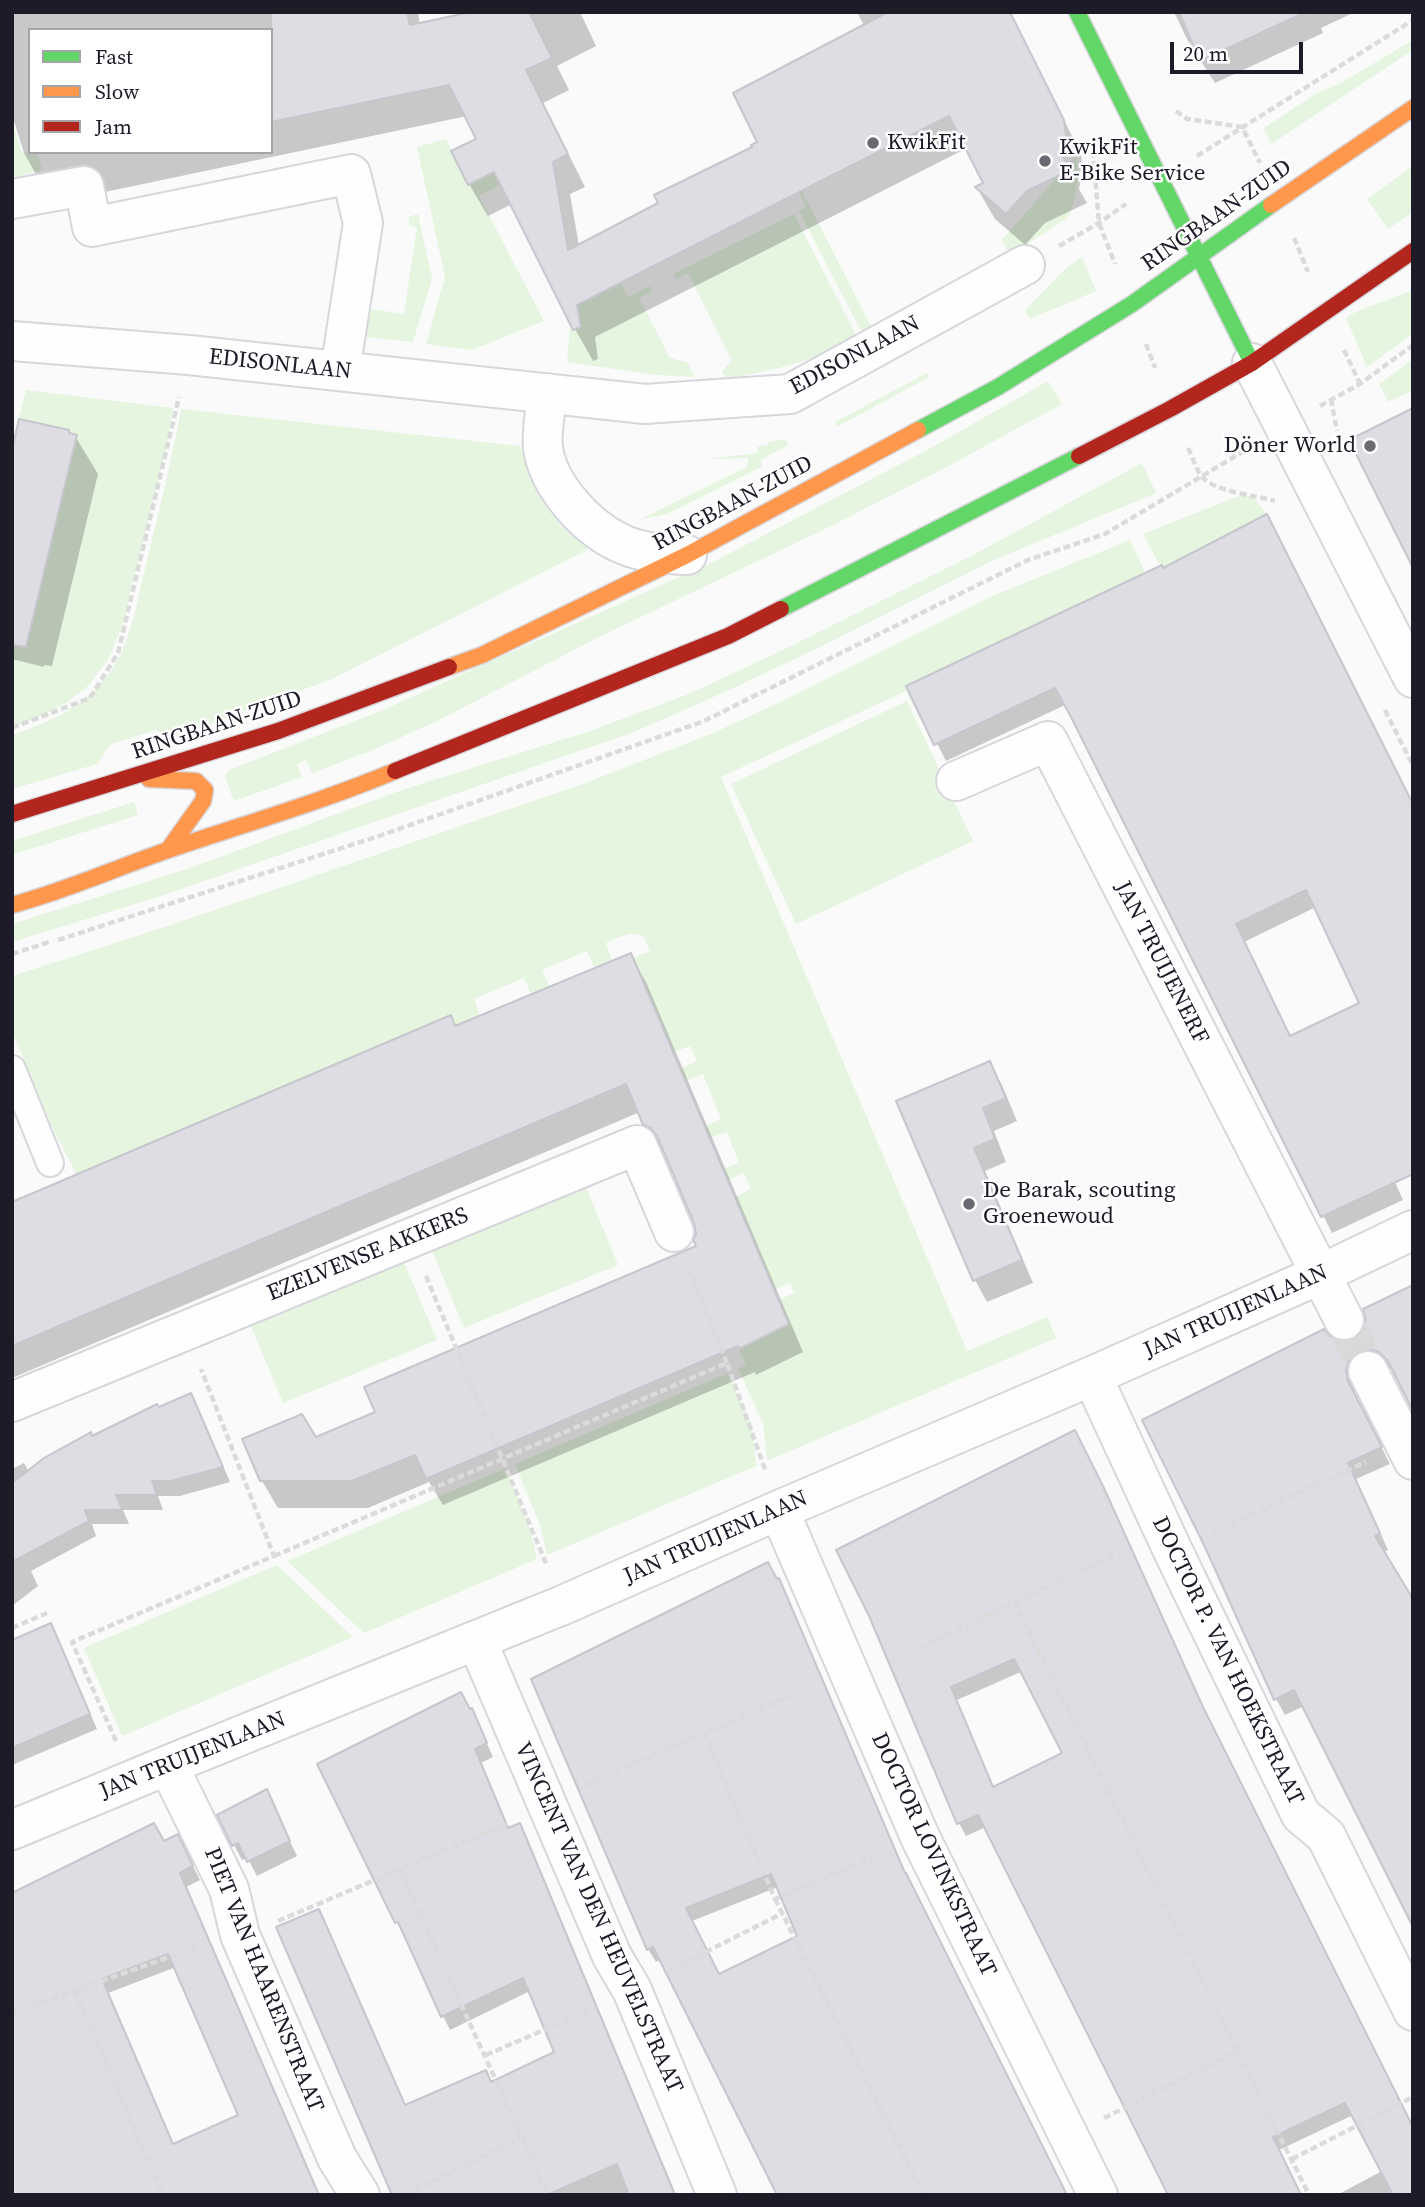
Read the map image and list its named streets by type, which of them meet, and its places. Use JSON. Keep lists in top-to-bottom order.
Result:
{
  "streets": {
    "main road": ["RINGBAAN-ZUID"],
    "street": [
      "EDISONLAAN",
      "JAN TRUIJENERF",
      "EZELVENSE AKKERS",
      "JAN TRUIJENLAAN",
      "DOCTOR P. VAN HOEKSTRAAT",
      "DOCTOR LOVINKSTRAAT",
      "VINCENT VAN DEN HEUVELSTRAAT",
      "PIET VAN HAARENSTRAAT"
    ]
  },
  "crossings": [
    ["JAN TRUIJENERF", "JAN TRUIJENLAAN"],
    ["JAN TRUIJENLAAN", "DOCTOR P. VAN HOEKSTRAAT"],
    ["JAN TRUIJENLAAN", "DOCTOR LOVINKSTRAAT"],
    ["JAN TRUIJENLAAN", "VINCENT VAN DEN HEUVELSTRAAT"],
    ["JAN TRUIJENLAAN", "PIET VAN HAARENSTRAAT"]
  ],
  "places": [
    "KwikFit",
    "KwikFit E-Bike Service",
    "Döner World",
    "De Barak, scouting Groenewoud"
  ],
  "legend": ["Fast", "Slow", "Jam"],
  "scale_bar": "20 m"
}
